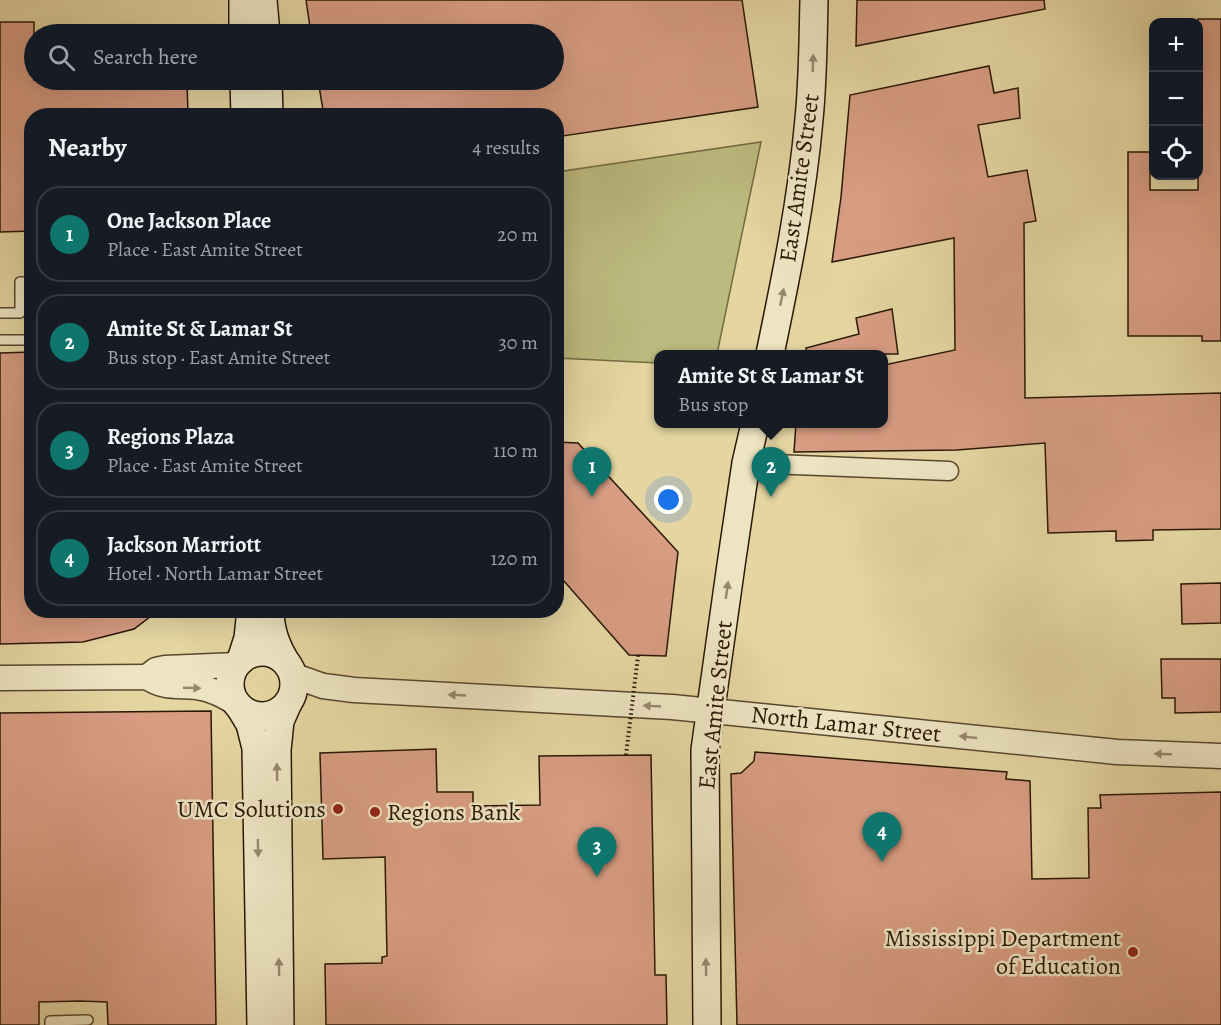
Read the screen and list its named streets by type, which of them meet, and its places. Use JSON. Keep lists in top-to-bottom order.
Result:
{
  "streets": {
    "main road": ["East Amite Street"],
    "street": ["North Lamar Street"]
  },
  "crossings": [
    ["East Amite Street", "North Lamar Street"]
  ],
  "one_way": ["East Amite Street", "North Lamar Street"],
  "places": ["UMC Solutions", "Regions Bank", "Mississippi Department of Education"],
  "page": {
    "map_buttons": ["+", "−"],
    "search": "Search here",
    "heading": ["Nearby", "4 results"],
    "list": [
      {
        "mark": "1",
        "name": "One Jackson Place",
        "note": "Place · East Amite Street",
        "value": "20 m"
      },
      {
        "mark": "2",
        "name": "Amite St & Lamar St",
        "note": "Bus stop · East Amite Street",
        "value": "30 m"
      },
      {
        "mark": "3",
        "name": "Regions Plaza",
        "note": "Place · East Amite Street",
        "value": "110 m"
      },
      {
        "mark": "4",
        "name": "Jackson Marriott",
        "note": "Hotel · North Lamar Street",
        "value": "120 m"
      }
    ],
    "popup": ["Amite St & Lamar St", "Bus stop"],
    "pins": [
      "1",
      "2",
      "4",
      "3"
    ]
  }
}
